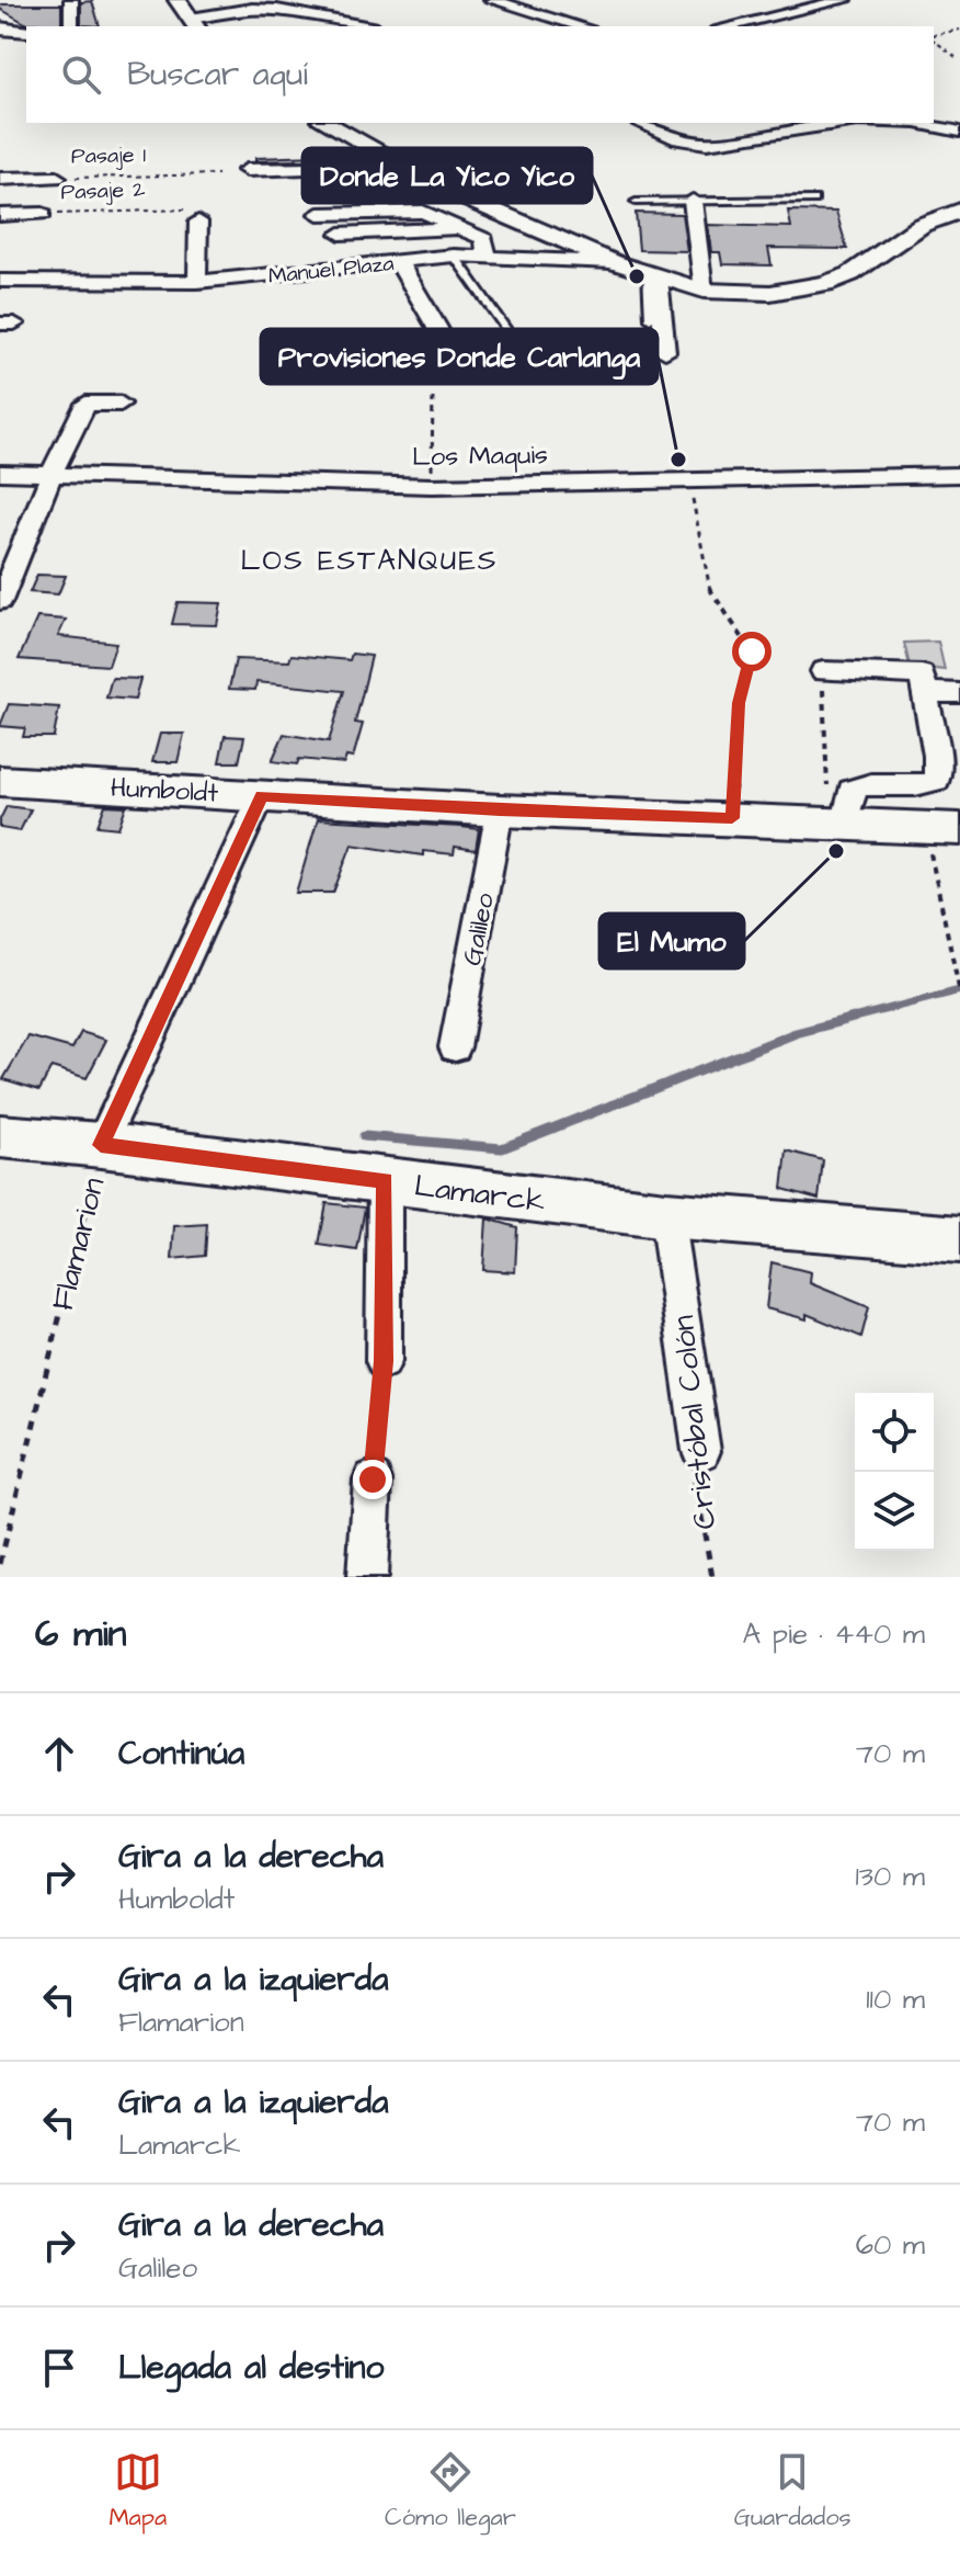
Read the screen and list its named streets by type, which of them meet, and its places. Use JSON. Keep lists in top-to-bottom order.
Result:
{
  "streets": {
    "main road": ["Humboldt", "Lamarck"],
    "street": [
      "Pasaje 1",
      "Pasaje 2",
      "Manuel Plaza",
      "Los Maquis",
      "Galileo",
      "Flamarion",
      "Cristóbal Colón"
    ]
  },
  "crossings": [
    ["Humboldt", "Galileo"],
    ["Humboldt", "Flamarion"],
    ["Lamarck", "Flamarion"],
    ["Lamarck", "Cristóbal Colón"]
  ],
  "districts": ["LOS ESTANQUES"],
  "places": ["Donde La Yico Yico", "Provisiones Donde Carlanga", "El Mumo"],
  "page": {
    "search": "Buscar aquí",
    "heading": ["6 min", "A pie · 440 m"],
    "list": [
      ["Continúa", "70 m"],
      ["Gira a la derecha", "Humboldt", "130 m"],
      ["Gira a la izquierda", "Flamarion", "110 m"],
      ["Gira a la izquierda", "Lamarck", "70 m"],
      ["Gira a la derecha", "Galileo", "60 m"],
      "Llegada al destino"
    ],
    "nav": ["Mapa", "Cómo llegar", "Guardados"]
  }
}
